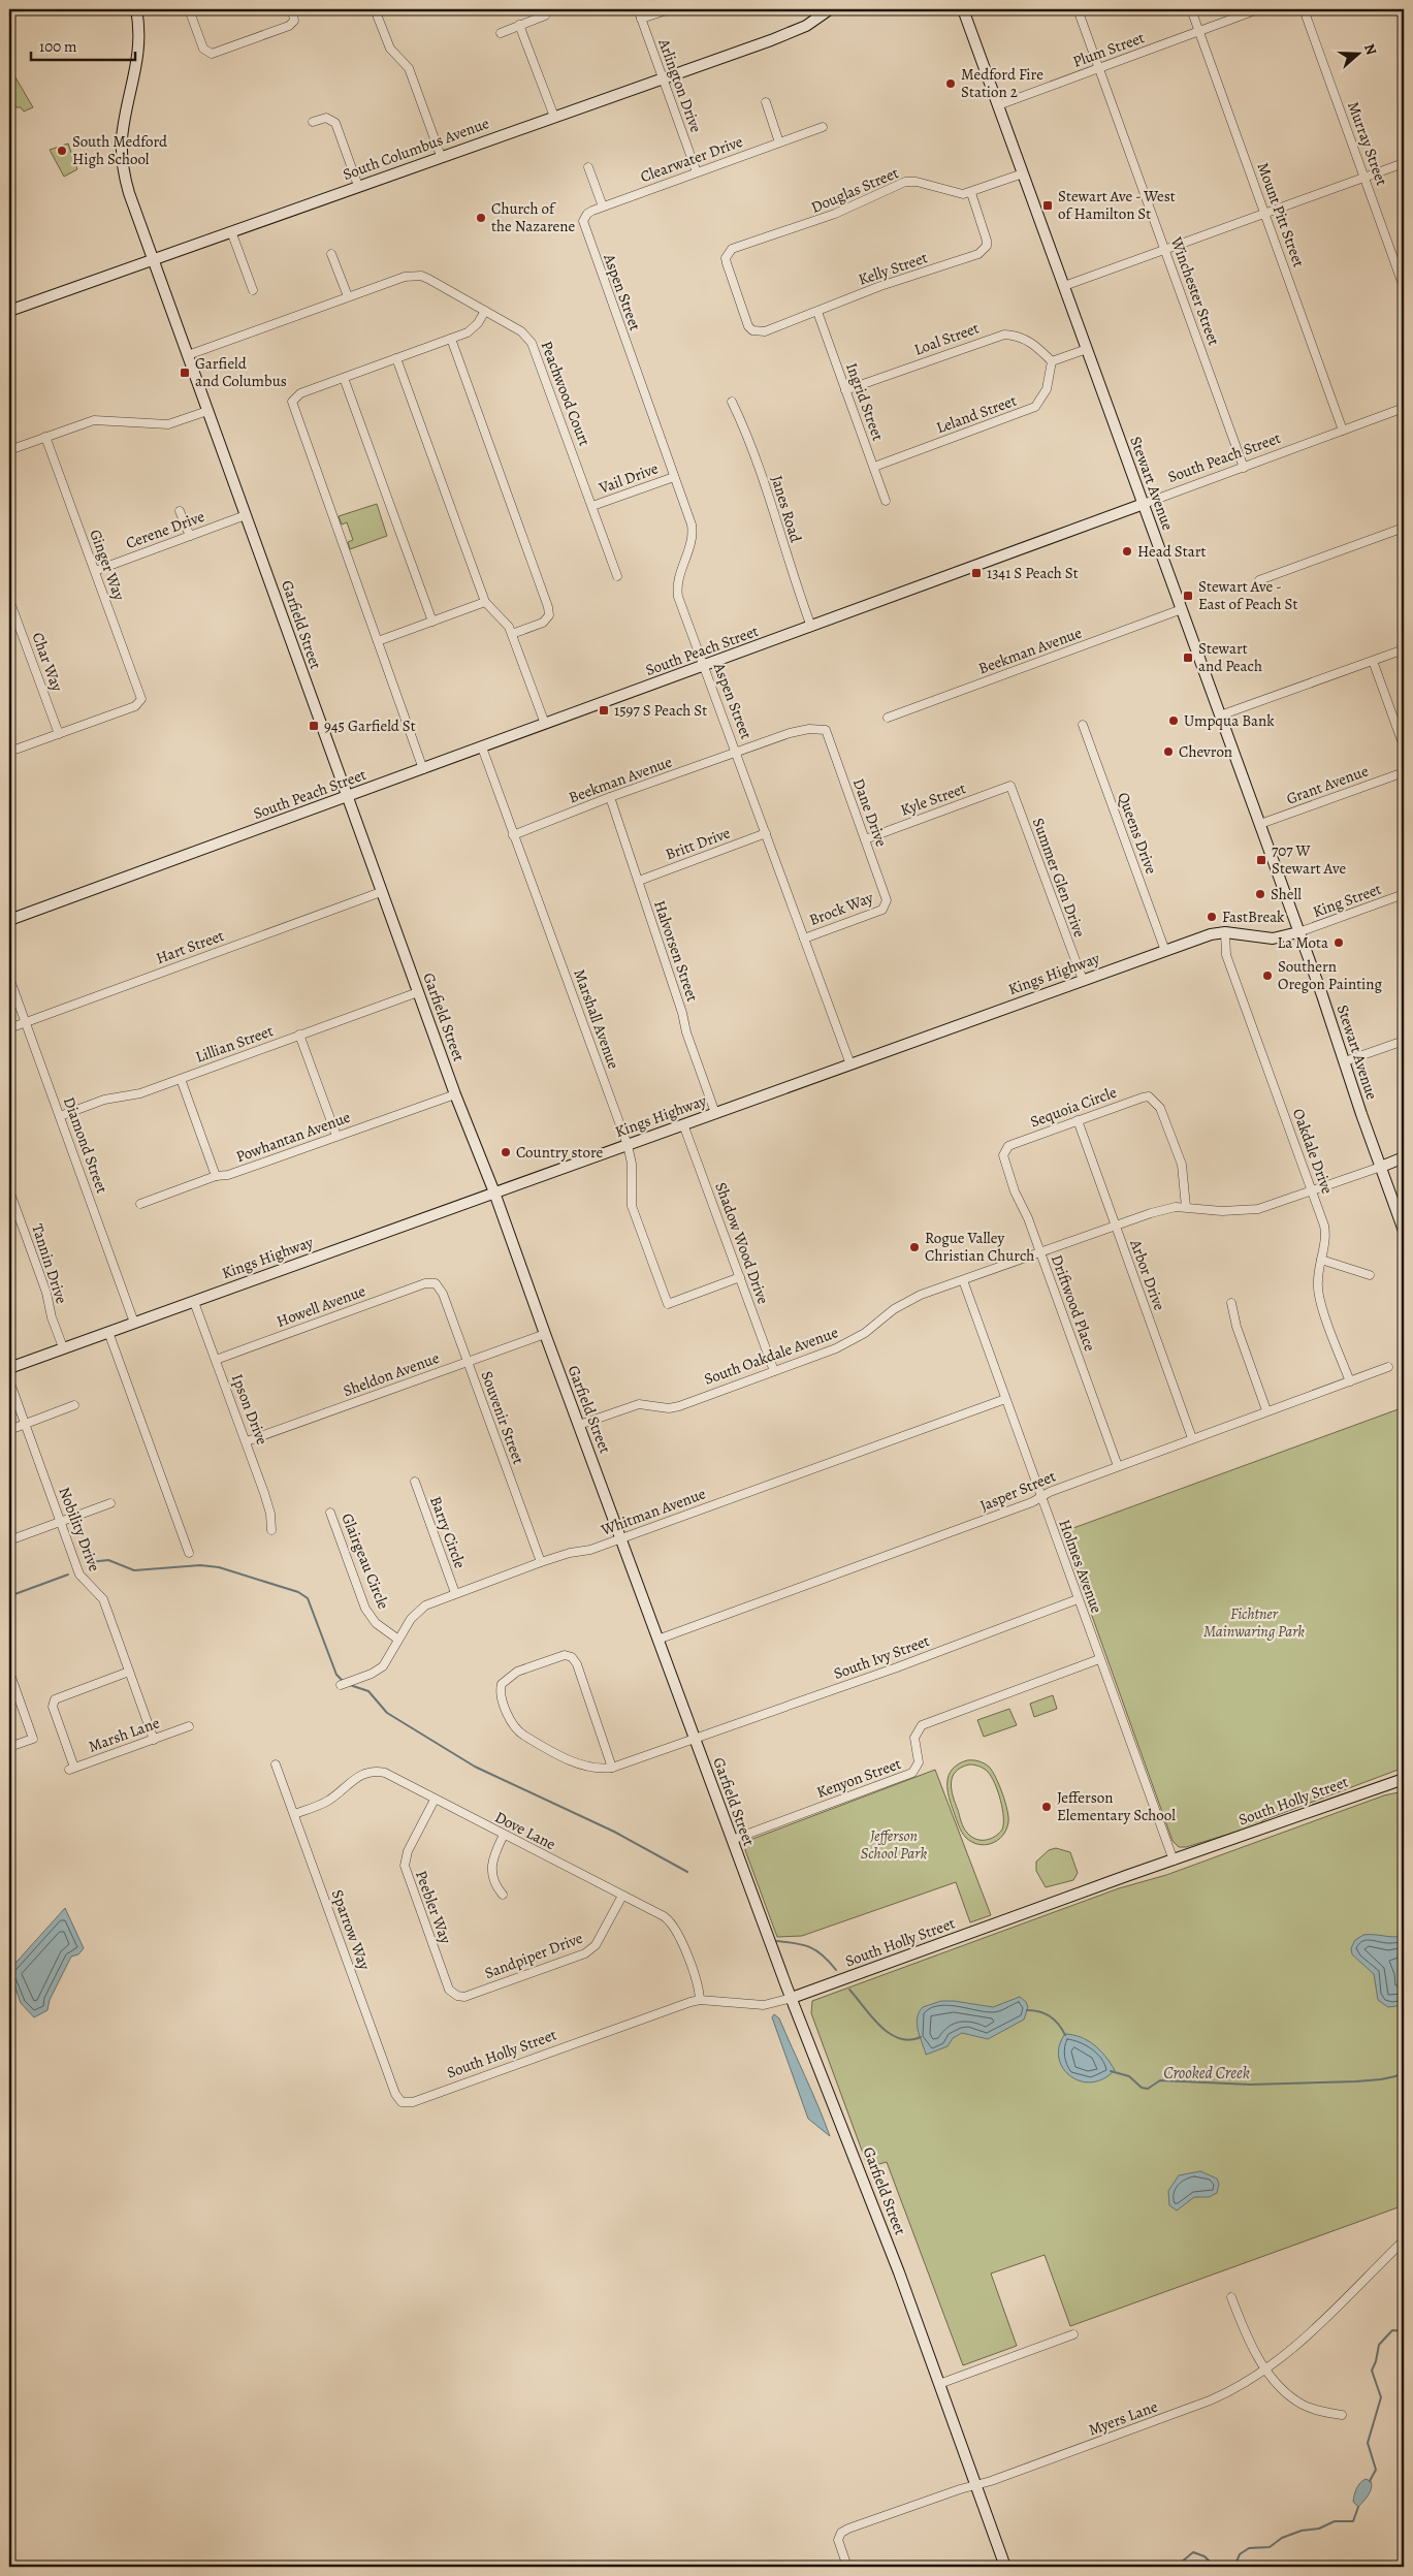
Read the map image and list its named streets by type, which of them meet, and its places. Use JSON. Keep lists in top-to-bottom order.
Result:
{
  "streets": {
    "main road": [
      "South Columbus Avenue",
      "South Peach Street",
      "Stewart Avenue",
      "Garfield Street",
      "Kings Highway",
      "South Oakdale Avenue",
      "South Holly Street"
    ],
    "street": [
      "Plum Street",
      "Arlington Drive",
      "Murray Street",
      "Clearwater Drive",
      "Douglas Street",
      "Mount Pitt Street",
      "Kelly Street",
      "Winchester Street",
      "Aspen Street",
      "Loal Street",
      "Peachwood Court",
      "Ingrid Street",
      "Leland Street",
      "Vail Drive",
      "Janes Road",
      "Cerene Drive",
      "Ginger Way",
      "Beekman Avenue",
      "Char Way",
      "Grant Avenue",
      "Kyle Street",
      "Dane Drive",
      "Queens Drive",
      "Britt Drive",
      "Summer Glen Drive",
      "King Street",
      "Brock Way",
      "Hart Street",
      "Halvorsen Street",
      "Marshall Avenue",
      "Lillian Street",
      "Sequoia Circle",
      "Powhantan Avenue",
      "Diamond Street",
      "Oakdale Drive",
      "Shadow Wood Drive",
      "Tannin Drive",
      "Arbor Drive",
      "Driftwood Place",
      "Howell Avenue",
      "Sheldon Avenue",
      "Ipson Drive",
      "Souvenir Street",
      "Jasper Street",
      "Whitman Avenue",
      "Nobility Drive",
      "Barry Circle",
      "Glairgeau Circle",
      "Holmes Avenue",
      "South Ivy Street",
      "Marsh Lane",
      "Kenyon Street",
      "Dove Lane",
      "Peebler Way",
      "Sparrow Way",
      "Sandpiper Drive",
      "Myers Lane"
    ]
  },
  "crossings": [
    ["Plum Street", "Mount Pitt Street"],
    ["Plum Street", "Winchester Street"],
    ["Plum Street", "Stewart Avenue"],
    ["Arlington Drive", "South Columbus Avenue"],
    ["Arlington Drive", "Clearwater Drive"],
    ["South Columbus Avenue", "Garfield Street"],
    ["Clearwater Drive", "Aspen Street"],
    ["Douglas Street", "Kelly Street"],
    ["Douglas Street", "Stewart Avenue"],
    ["Mount Pitt Street", "South Peach Street"],
    ["Kelly Street", "Ingrid Street"],
    ["Winchester Street", "South Peach Street"],
    ["Aspen Street", "South Peach Street"],
    ["Aspen Street", "Vail Drive"],
    ["Aspen Street", "Beekman Avenue"],
    ["Aspen Street", "Britt Drive"],
    ["Aspen Street", "Brock Way"],
    ["Aspen Street", "Kings Highway"],
    ["Loal Street", "Ingrid Street"],
    ["Loal Street", "Leland Street"],
    ["Peachwood Court", "Vail Drive"],
    ["Peachwood Court", "Garfield Street"],
    ["Ingrid Street", "Leland Street"],
    ["South Peach Street", "Stewart Avenue"],
    ["South Peach Street", "Janes Road"],
    ["South Peach Street", "Garfield Street"],
    ["South Peach Street", "Marshall Avenue"],
    ["Stewart Avenue", "Beekman Avenue"],
    ["Stewart Avenue", "Grant Avenue"],
    ["Stewart Avenue", "King Street"],
    ["Stewart Avenue", "Kings Highway"],
    ["Stewart Avenue", "South Oakdale Avenue"],
    ["Cerene Drive", "Ginger Way"],
    ["Cerene Drive", "Garfield Street"],
    ["Ginger Way", "Char Way"],
    ["Garfield Street", "Hart Street"],
    ["Garfield Street", "Kings Highway"],
    ["Garfield Street", "Lillian Street"],
    ["Garfield Street", "Powhantan Avenue"],
    ["Garfield Street", "South Oakdale Avenue"],
    ["Garfield Street", "Sheldon Avenue"],
    ["Garfield Street", "Jasper Street"],
    ["Garfield Street", "Whitman Avenue"],
    ["Garfield Street", "South Ivy Street"],
    ["Garfield Street", "Kenyon Street"],
    ["Garfield Street", "South Holly Street"],
    ["Garfield Street", "Myers Lane"],
    ["Beekman Avenue", "Dane Drive"],
    ["Beekman Avenue", "Halvorsen Street"],
    ["Beekman Avenue", "Marshall Avenue"],
    ["Kyle Street", "Dane Drive"],
    ["Kyle Street", "Summer Glen Drive"],
    ["Dane Drive", "Brock Way"],
    ["Queens Drive", "Kings Highway"],
    ["Britt Drive", "Halvorsen Street"],
    ["Summer Glen Drive", "Kings Highway"],
    ["King Street", "Kings Highway"],
    ["Hart Street", "Diamond Street"],
    ["Halvorsen Street", "Kings Highway"],
    ["Kings Highway", "Marshall Avenue"],
    ["Kings Highway", "Diamond Street"],
    ["Kings Highway", "Oakdale Drive"],
    ["Kings Highway", "Shadow Wood Drive"],
    ["Kings Highway", "Tannin Drive"],
    ["Kings Highway", "Ipson Drive"],
    ["Marshall Avenue", "Shadow Wood Drive"],
    ["Lillian Street", "Diamond Street"],
    ["Sequoia Circle", "Arbor Drive"],
    ["Sequoia Circle", "Driftwood Place"],
    ["Sequoia Circle", "South Oakdale Avenue"],
    ["Oakdale Drive", "South Oakdale Avenue"],
    ["Oakdale Drive", "Jasper Street"],
    ["Shadow Wood Drive", "South Oakdale Avenue"],
    ["Arbor Drive", "South Oakdale Avenue"],
    ["Arbor Drive", "Jasper Street"],
    ["Driftwood Place", "South Oakdale Avenue"],
    ["Driftwood Place", "Jasper Street"],
    ["Howell Avenue", "Ipson Drive"],
    ["Howell Avenue", "Souvenir Street"],
    ["South Oakdale Avenue", "Holmes Avenue"],
    ["Sheldon Avenue", "Ipson Drive"],
    ["Sheldon Avenue", "Souvenir Street"],
    ["Souvenir Street", "Whitman Avenue"],
    ["Jasper Street", "Holmes Avenue"],
    ["Whitman Avenue", "Barry Circle"],
    ["Whitman Avenue", "Glairgeau Circle"],
    ["Whitman Avenue", "Holmes Avenue"],
    ["Nobility Drive", "Marsh Lane"],
    ["Holmes Avenue", "South Ivy Street"],
    ["Holmes Avenue", "Kenyon Street"],
    ["Holmes Avenue", "South Holly Street"],
    ["South Holly Street", "Dove Lane"],
    ["South Holly Street", "Sparrow Way"],
    ["Dove Lane", "Peebler Way"],
    ["Dove Lane", "Sparrow Way"],
    ["Dove Lane", "Sandpiper Drive"],
    ["Peebler Way", "Sandpiper Drive"]
  ],
  "water": ["Crooked Creek"],
  "parks": ["Fichtner Mainwaring Park", "Jefferson School Park"],
  "places": {
    "other": [
      "Medford Fire Station 2",
      "South Medford High School",
      "Church of the Nazarene",
      "Head Start",
      "Umpqua Bank",
      "Chevron",
      "Shell",
      "FastBreak",
      "La Mota",
      "Southern Oregon Painting",
      "Country store",
      "Rogue Valley Christian Church",
      "Jefferson Elementary School"
    ],
    "transit": [
      "Stewart Ave - West of Hamilton St",
      "Garfield and Columbus",
      "1341 S Peach St",
      "Stewart Ave - East of Peach St",
      "Stewart and Peach",
      "1597 S Peach St",
      "945 Garfield St",
      "707 W Stewart Ave"
    ]
  },
  "scale_bar": "100 m",
  "north": "right"
}
